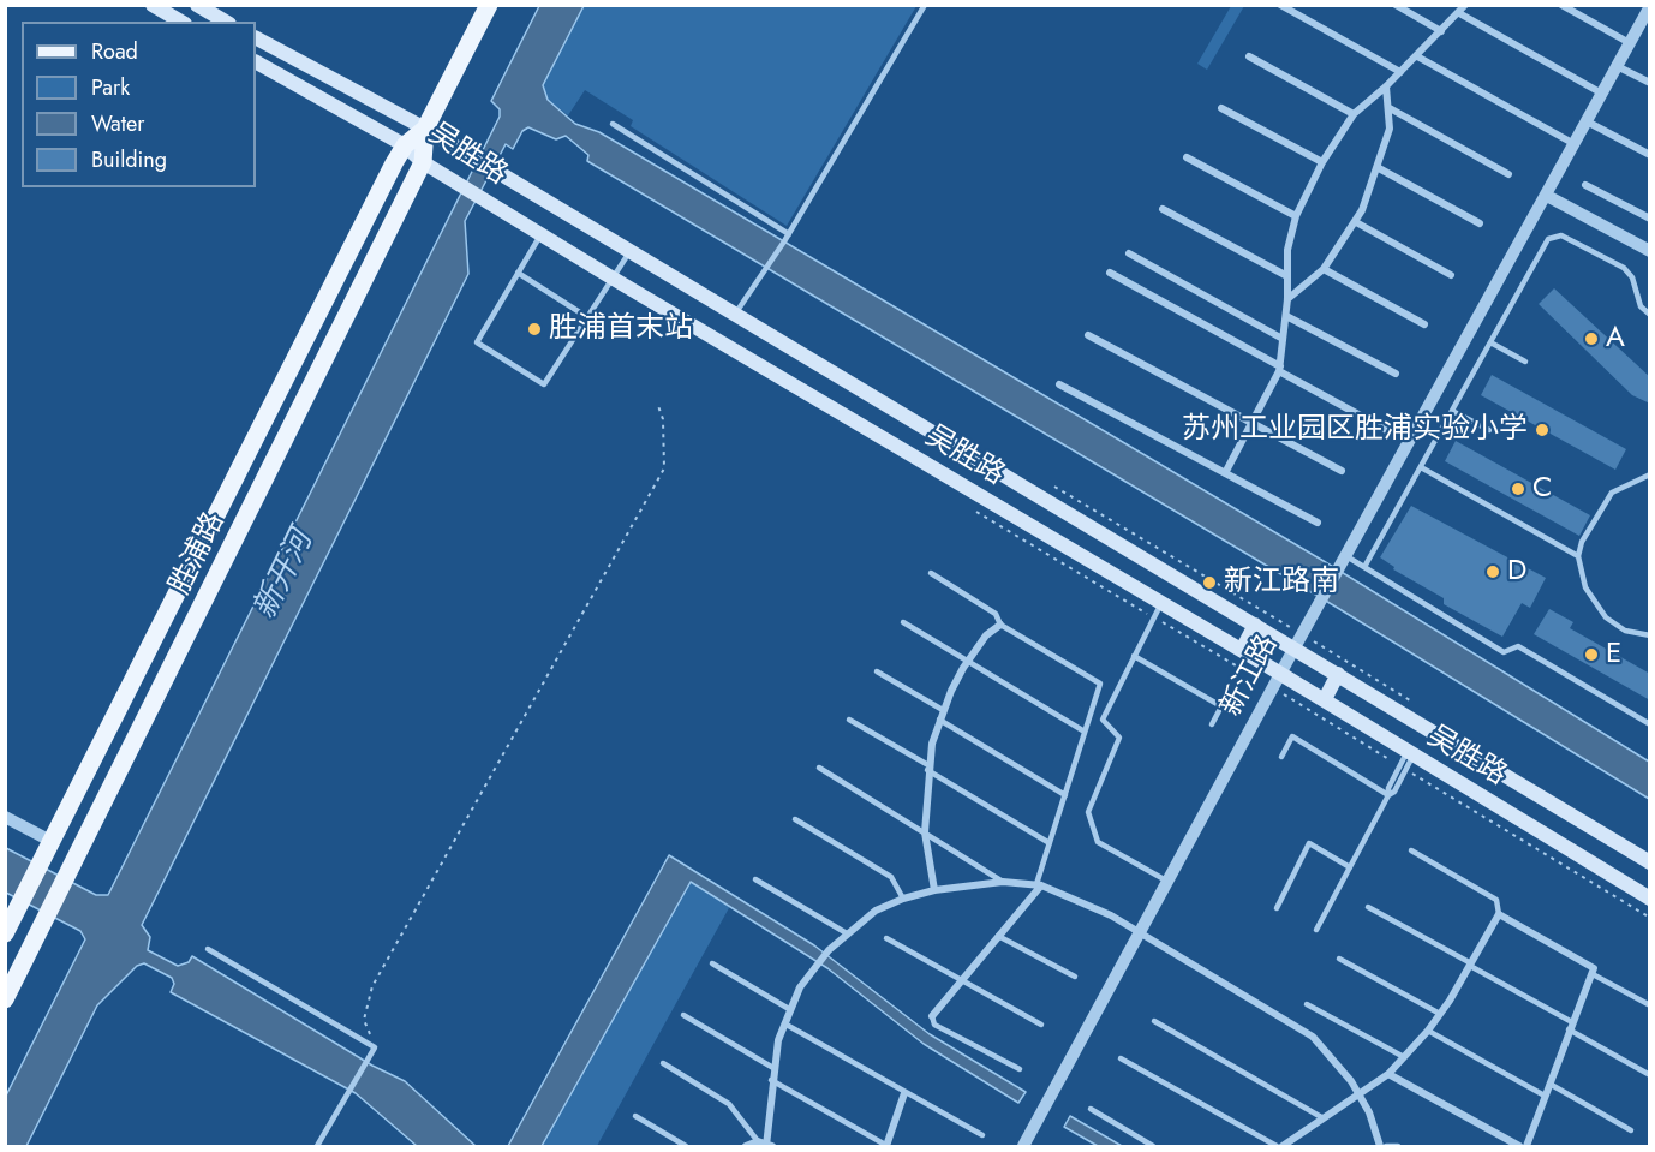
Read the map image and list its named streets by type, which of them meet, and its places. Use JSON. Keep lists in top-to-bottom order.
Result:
{
  "streets": {
    "main road": ["吴胜路", "胜浦路"],
    "street": ["新江路"]
  },
  "crossings": [
    ["吴胜路", "胜浦路"],
    ["吴胜路", "新江路"]
  ],
  "water": ["新开河"],
  "places": [
    "胜浦首末站",
    "A",
    "苏州工业园区胜浦实验小学",
    "C",
    "D",
    "新江路南",
    "E"
  ],
  "legend": [
    "Road",
    "Park",
    "Water",
    "Building"
  ]
}
